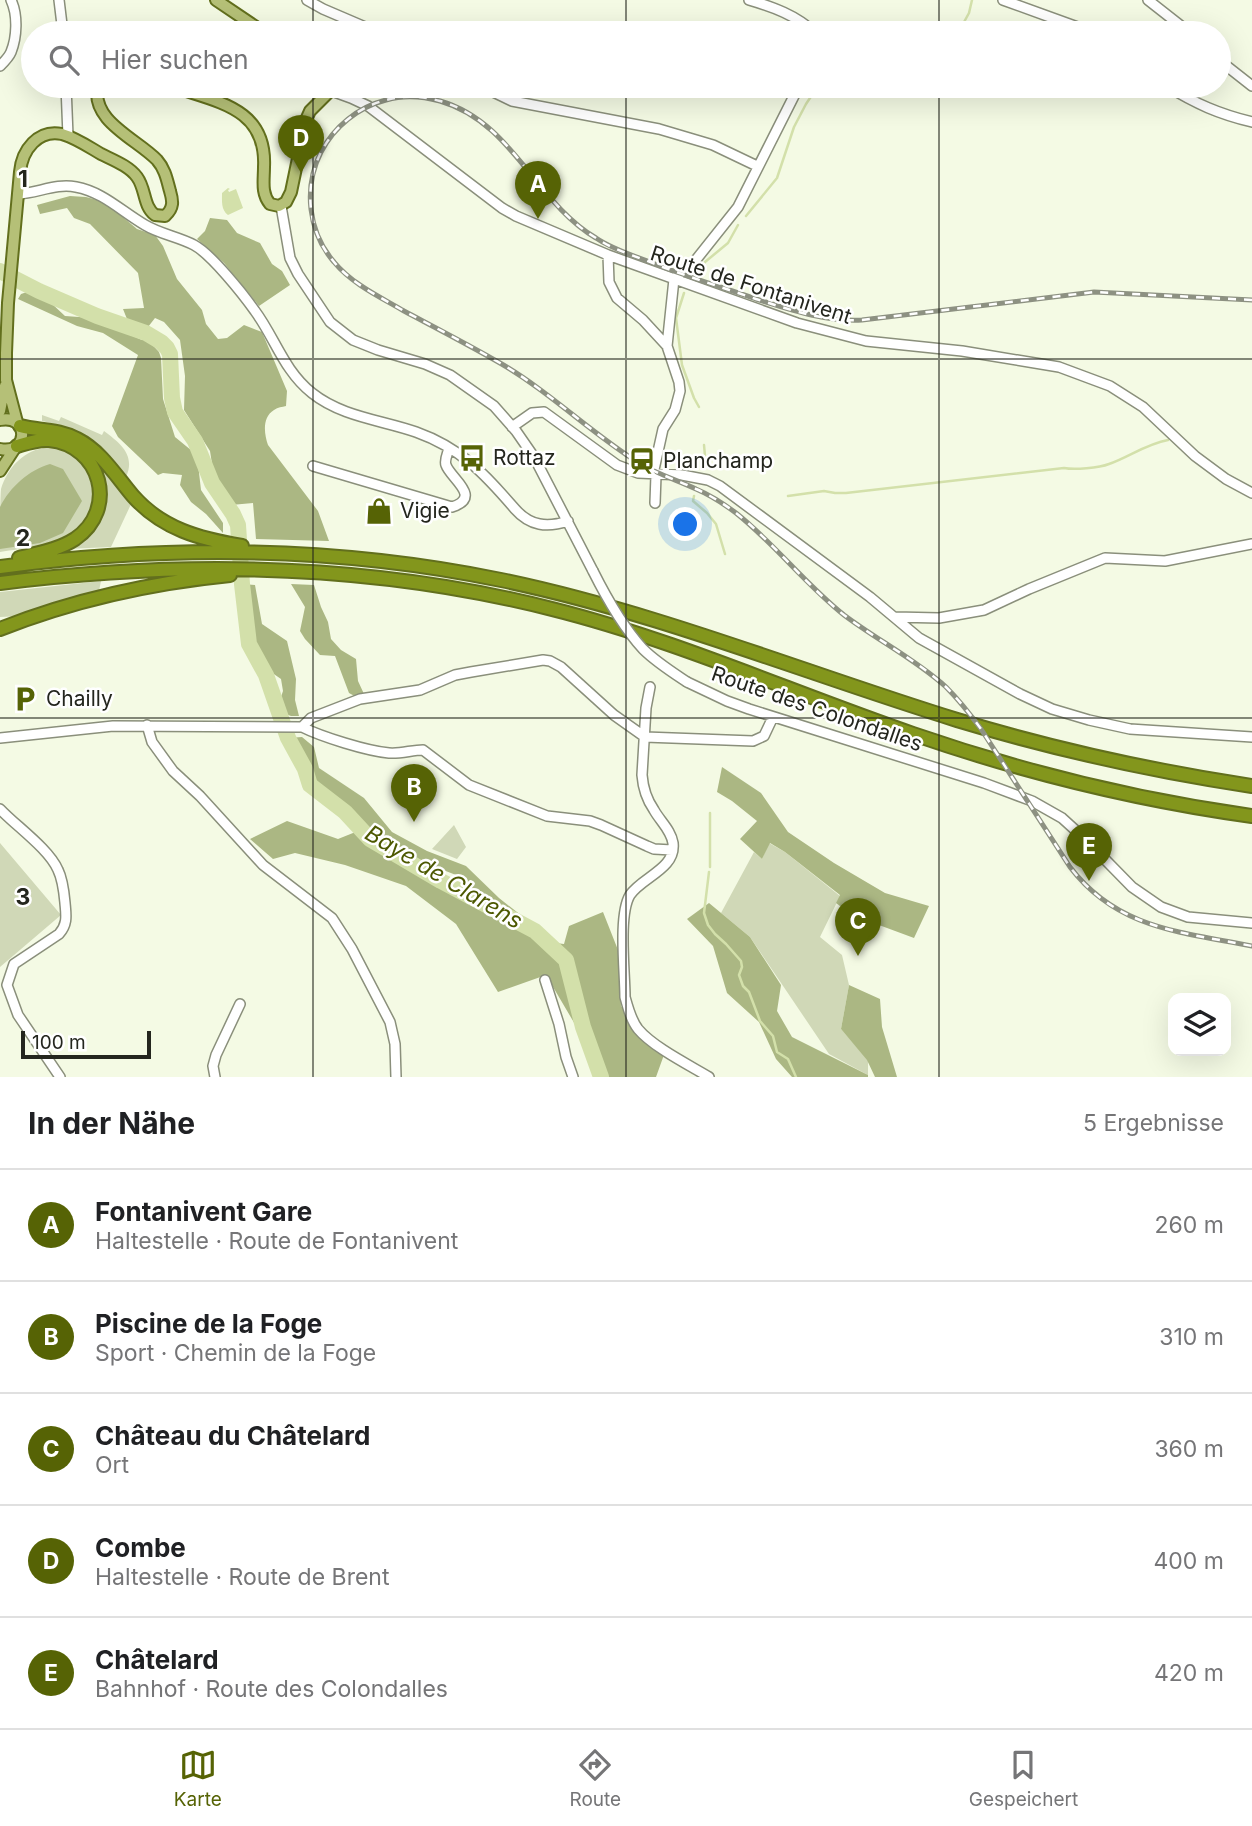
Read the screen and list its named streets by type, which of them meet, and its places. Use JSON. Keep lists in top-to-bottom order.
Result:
{
  "streets": {
    "street": ["Route de Fontanivent", "Route des Colondalles"]
  },
  "water": ["Baye de Clarens"],
  "places": {
    "bus stop": ["Rottaz"],
    "station": ["Planchamp"],
    "shop": ["Vigie"],
    "parking": ["Chailly"]
  },
  "scale_bar": "100 m",
  "page": {
    "search": "Hier suchen",
    "pins": [
      "D",
      "A",
      "B",
      "E",
      "C"
    ],
    "scale": "100 m",
    "heading": ["In der Nähe", "5 Ergebnisse"],
    "list": [
      {
        "mark": "A",
        "name": "Fontanivent Gare",
        "note": "Haltestelle · Route de Fontanivent",
        "value": "260 m"
      },
      {
        "mark": "B",
        "name": "Piscine de la Foge",
        "note": "Sport · Chemin de la Foge",
        "value": "310 m"
      },
      {
        "mark": "C",
        "name": "Château du Châtelard",
        "note": "Ort",
        "value": "360 m"
      },
      {
        "mark": "D",
        "name": "Combe",
        "note": "Haltestelle · Route de Brent",
        "value": "400 m"
      },
      {
        "mark": "E",
        "name": "Châtelard",
        "note": "Bahnhof · Route des Colondalles",
        "value": "420 m"
      }
    ],
    "nav": ["Karte", "Route", "Gespeichert"]
  },
  "grid": {
    "rows": ["1", "2", "3"]
  }
}
